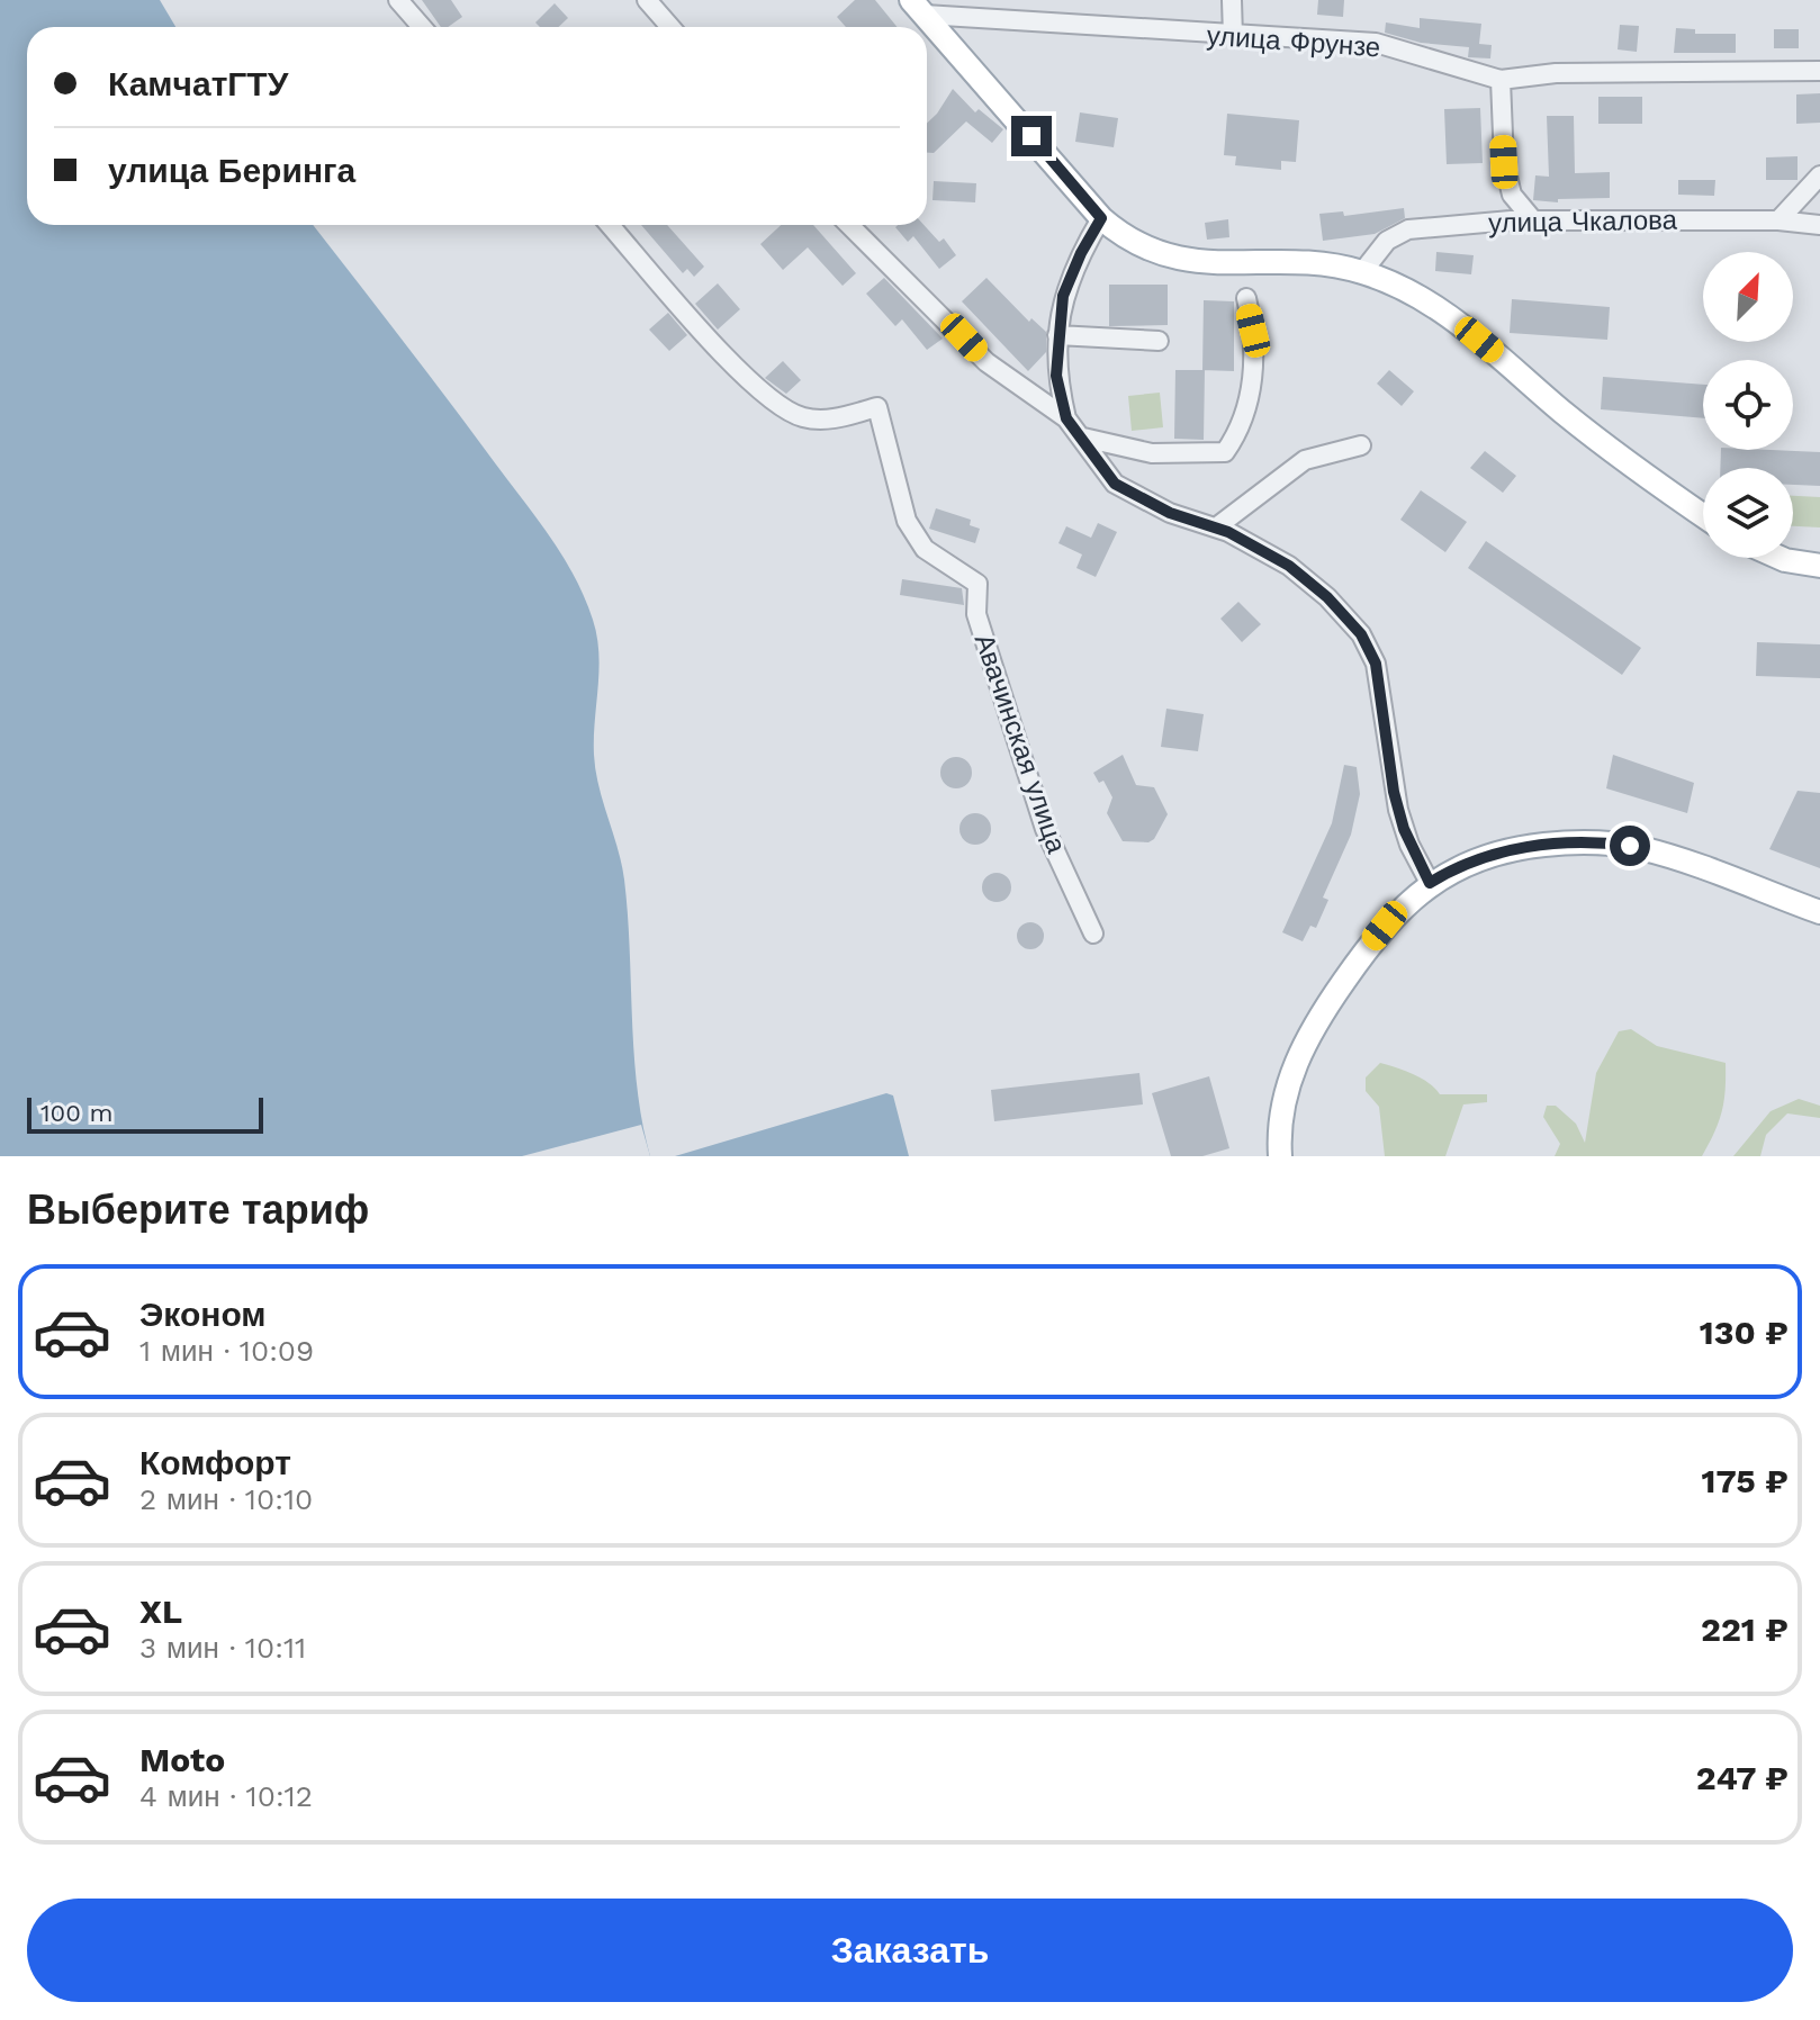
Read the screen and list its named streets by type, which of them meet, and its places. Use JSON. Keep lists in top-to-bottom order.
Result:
{
  "streets": {
    "street": ["улица Фрунзе", "улица Чкалова", "Авачинская улица"]
  },
  "scale_bar": "100 m",
  "north": "top right",
  "page": {
    "banner": ["КамчатГТУ", "улица Беринга"],
    "scale": "100 m",
    "heading": "Выберите тариф",
    "list": [
      {
        "name": "Эконом",
        "note": "1 мин · 10:09",
        "value": "130 ₽"
      },
      {
        "name": "Комфорт",
        "note": "2 мин · 10:10",
        "value": "175 ₽"
      },
      {
        "name": "XL",
        "note": "3 мин · 10:11",
        "value": "221 ₽"
      },
      {
        "name": "Moto",
        "note": "4 мин · 10:12",
        "value": "247 ₽"
      }
    ],
    "buttons": "Заказать"
  }
}
